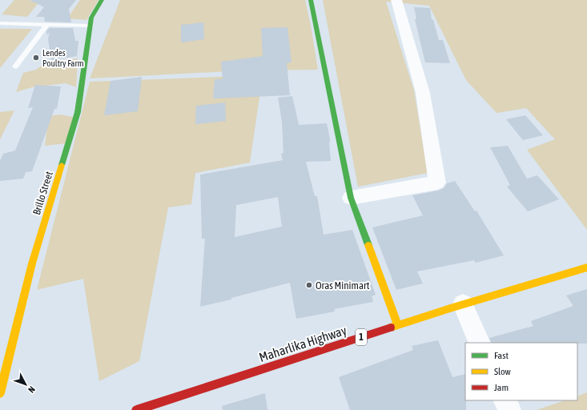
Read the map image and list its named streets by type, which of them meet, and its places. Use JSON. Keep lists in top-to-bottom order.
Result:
{
  "streets": {
    "main road": ["Brillo Street", "1", "Maharlika Highway"]
  },
  "places": ["Lendes Poultry Farm", "Oras Minimart"],
  "legend": ["Fast", "Slow", "Jam"],
  "north": "bottom right"
}
